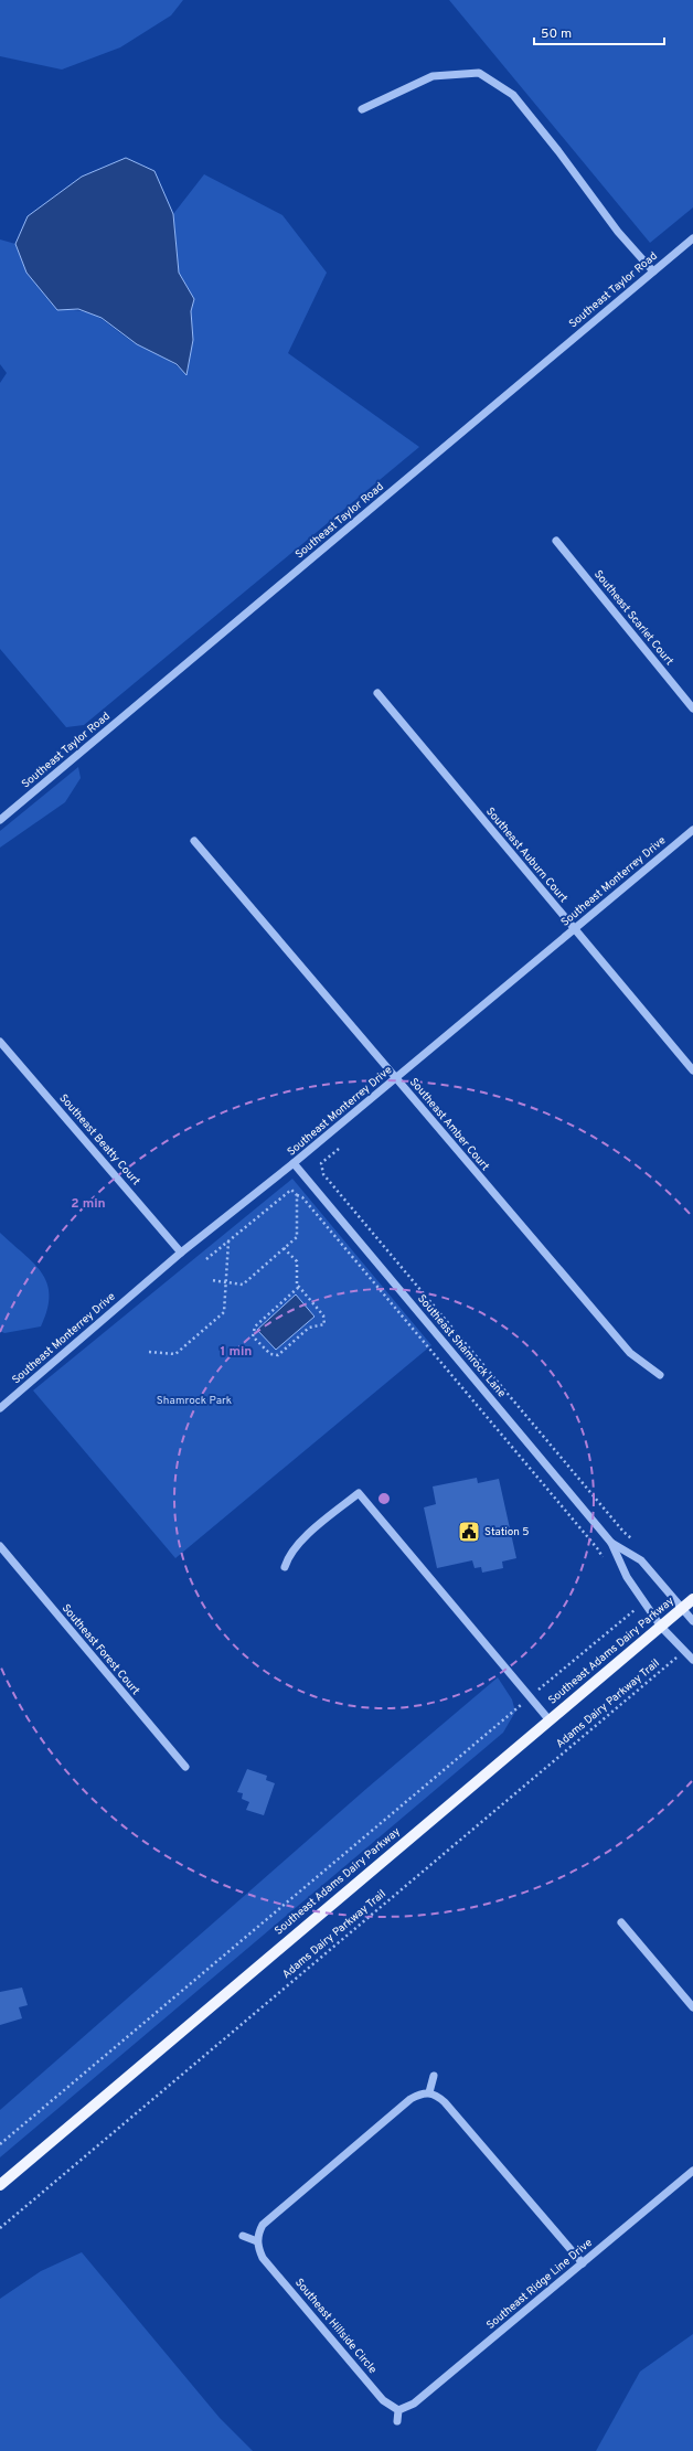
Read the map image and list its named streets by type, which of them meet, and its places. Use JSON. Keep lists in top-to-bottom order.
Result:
{
  "streets": {
    "main road": ["Southeast Adams Dairy Parkway"],
    "street": [
      "Southeast Taylor Road",
      "Southeast Scarlet Court",
      "Southeast Auburn Court",
      "Southeast Monterrey Drive",
      "Southeast Amber Court",
      "Southeast Beatty Court",
      "Southeast Shamrock Lane",
      "Southeast Forest Court",
      "Southeast Ridge Line Drive",
      "Southeast Hillside Circle"
    ],
    "path": ["Adams Dairy Parkway Trail"]
  },
  "crossings": [
    ["Southeast Auburn Court", "Southeast Monterrey Drive"],
    ["Southeast Monterrey Drive", "Southeast Amber Court"],
    ["Southeast Monterrey Drive", "Southeast Beatty Court"],
    ["Southeast Monterrey Drive", "Southeast Shamrock Lane"],
    ["Southeast Shamrock Lane", "Southeast Adams Dairy Parkway"],
    ["Southeast Ridge Line Drive", "Southeast Hillside Circle"]
  ],
  "parks": ["Shamrock Park"],
  "places": {
    "public building": ["Station 5"]
  },
  "scale_bar": "50 m",
  "rings": ["2 min", "1 min"]
}
